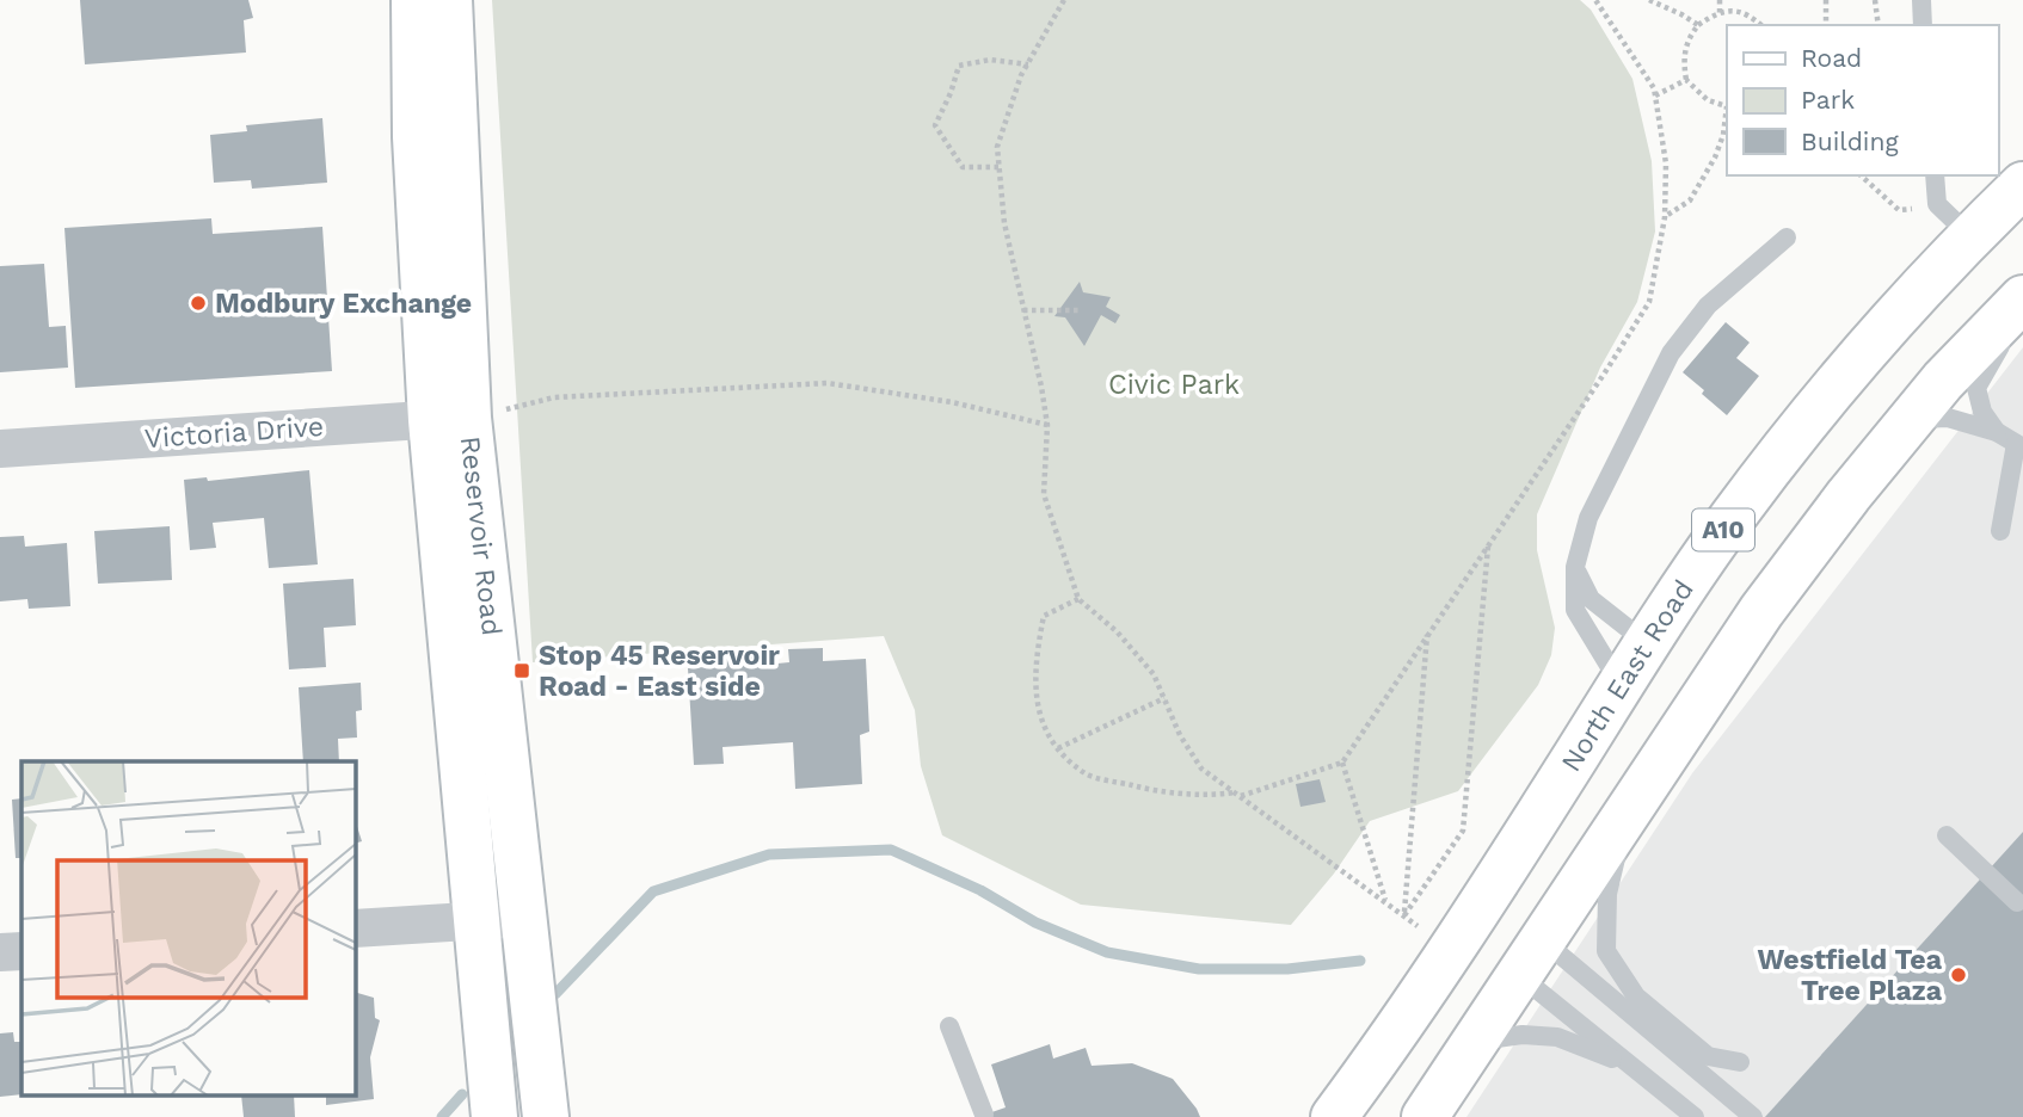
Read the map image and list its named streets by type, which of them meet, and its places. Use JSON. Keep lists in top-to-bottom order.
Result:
{
  "streets": {
    "main road": ["A10", "Reservoir Road", "North East Road"],
    "street": ["Victoria Drive"]
  },
  "crossings": [
    ["Victoria Drive", "Reservoir Road"]
  ],
  "parks": ["Civic Park"],
  "places": {
    "other": ["Modbury Exchange", "Westfield Tea Tree Plaza"],
    "transit": ["Stop 45 Reservoir Road - East side"]
  },
  "legend": ["Road", "Park", "Building"]
}
